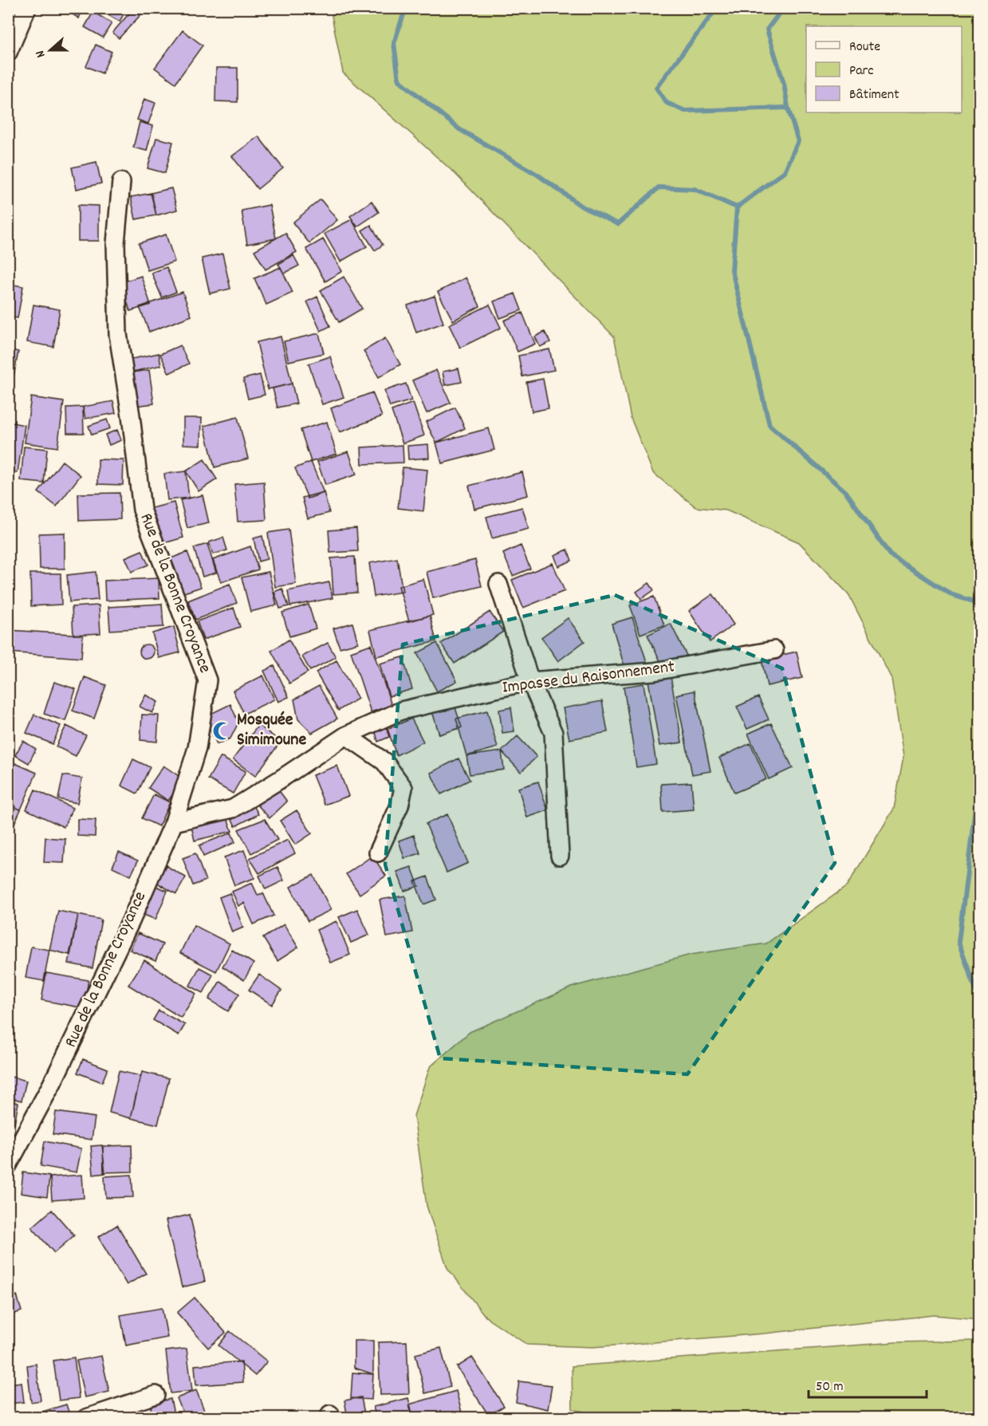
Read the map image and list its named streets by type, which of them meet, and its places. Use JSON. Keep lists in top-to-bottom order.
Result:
{
  "streets": {
    "street": ["Rue de la Bonne Croyance", "Impasse du Raisonnement"]
  },
  "crossings": [
    ["Rue de la Bonne Croyance", "Impasse du Raisonnement"]
  ],
  "places": {
    "mosque": ["Mosquée Simimoune"]
  },
  "legend": ["Route", "Parc", "Bâtiment"],
  "scale_bar": "50 m",
  "north": "left"
}
